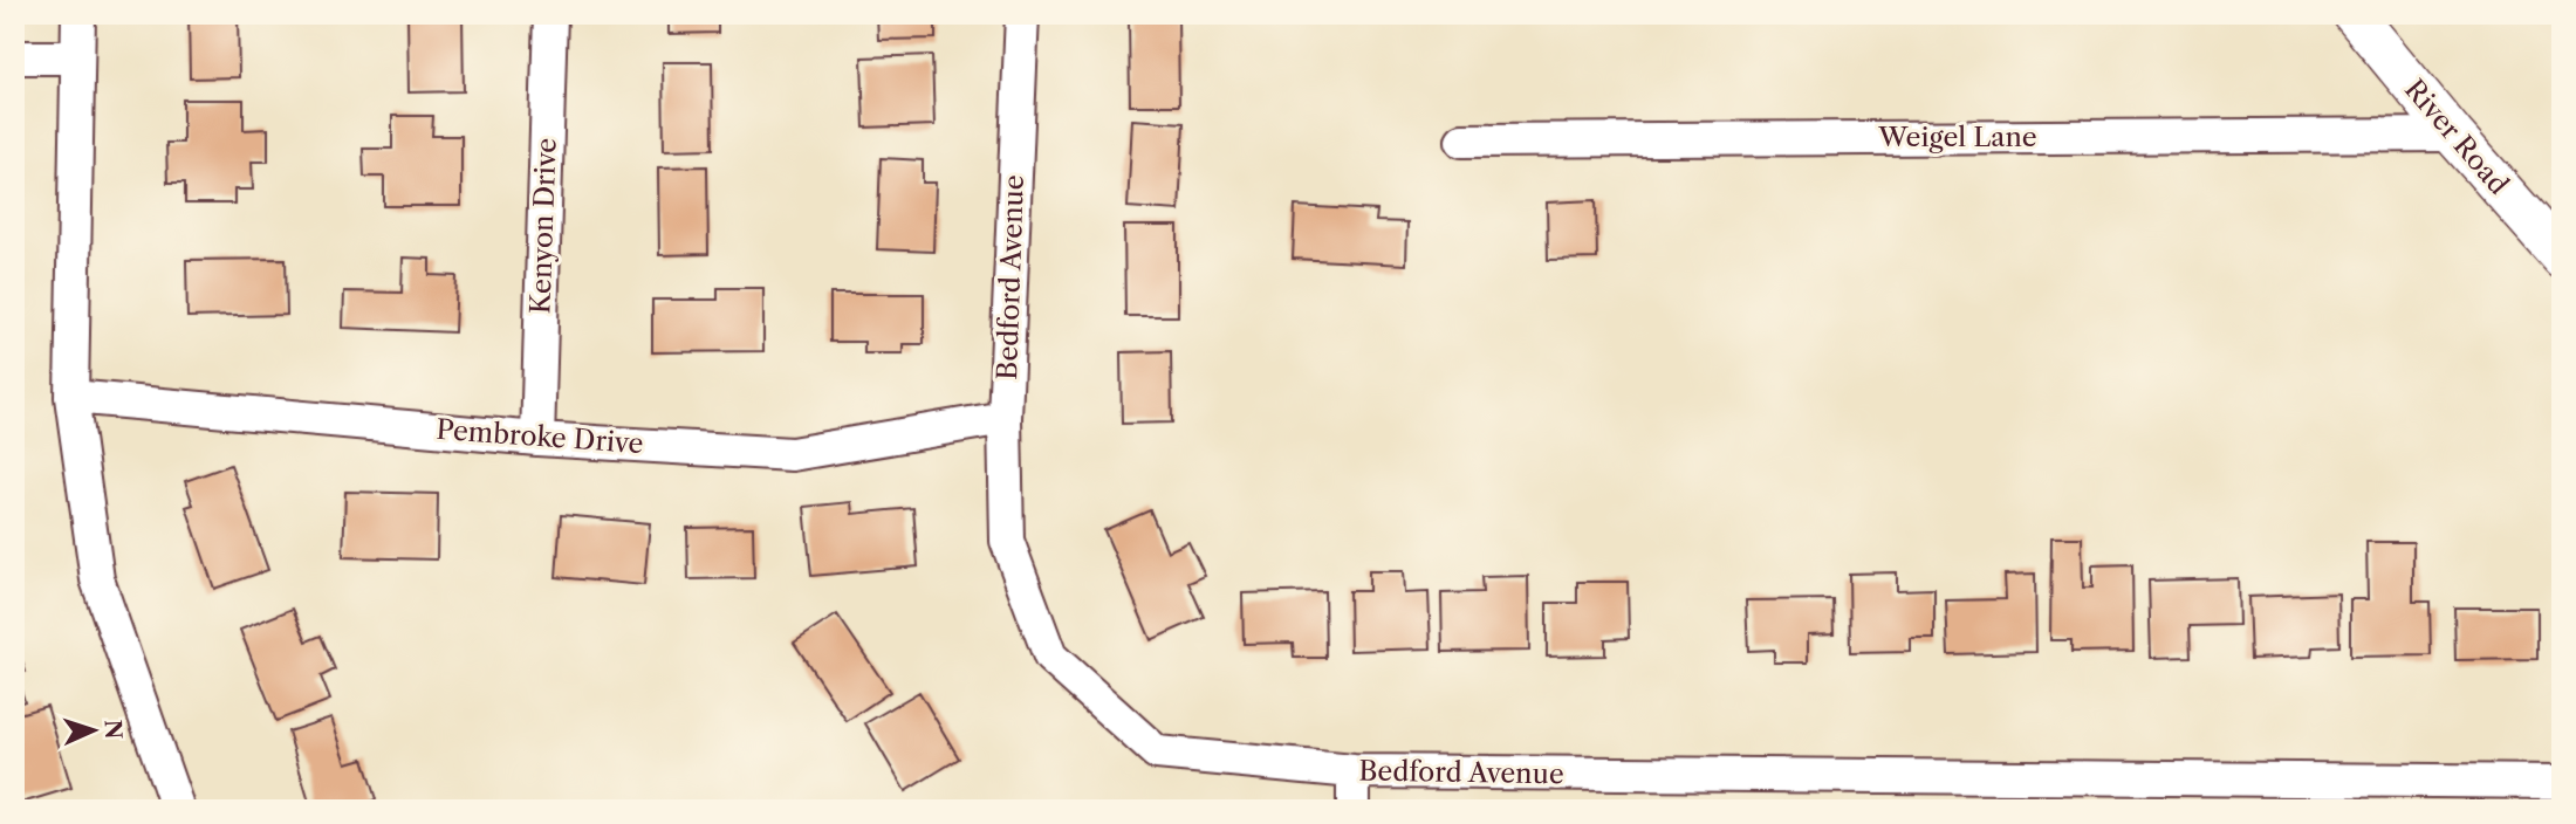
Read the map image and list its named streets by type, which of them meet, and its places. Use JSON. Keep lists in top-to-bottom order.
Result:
{
  "streets": {
    "street": [
      "Weigel Lane",
      "River Road",
      "Kenyon Drive",
      "Bedford Avenue",
      "Pembroke Drive"
    ]
  },
  "crossings": [
    ["Weigel Lane", "River Road"],
    ["Kenyon Drive", "Pembroke Drive"],
    ["Bedford Avenue", "Pembroke Drive"]
  ],
  "north": "right"
}
